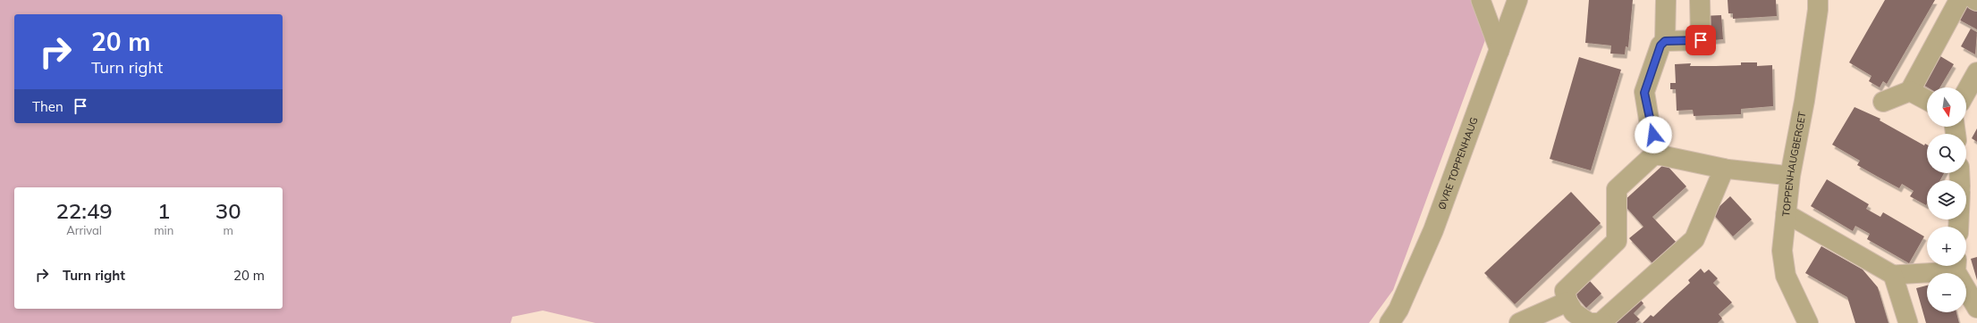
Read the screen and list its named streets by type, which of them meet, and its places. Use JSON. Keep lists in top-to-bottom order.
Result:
{
  "streets": {
    "street": ["ØVRE TOPPENHAUG", "TOPPENHAUGBERGET"]
  },
  "north": "bottom",
  "page": {
    "turn": ["20 m", "Turn right"],
    "map_buttons": ["+", "−"],
    "then": "Then",
    "eta": [
      "22:49",
      "Arrival",
      "1",
      "min",
      "30",
      "m"
    ],
    "list": [
      {
        "name": "Turn right",
        "value": "20 m"
      }
    ]
  }
}
